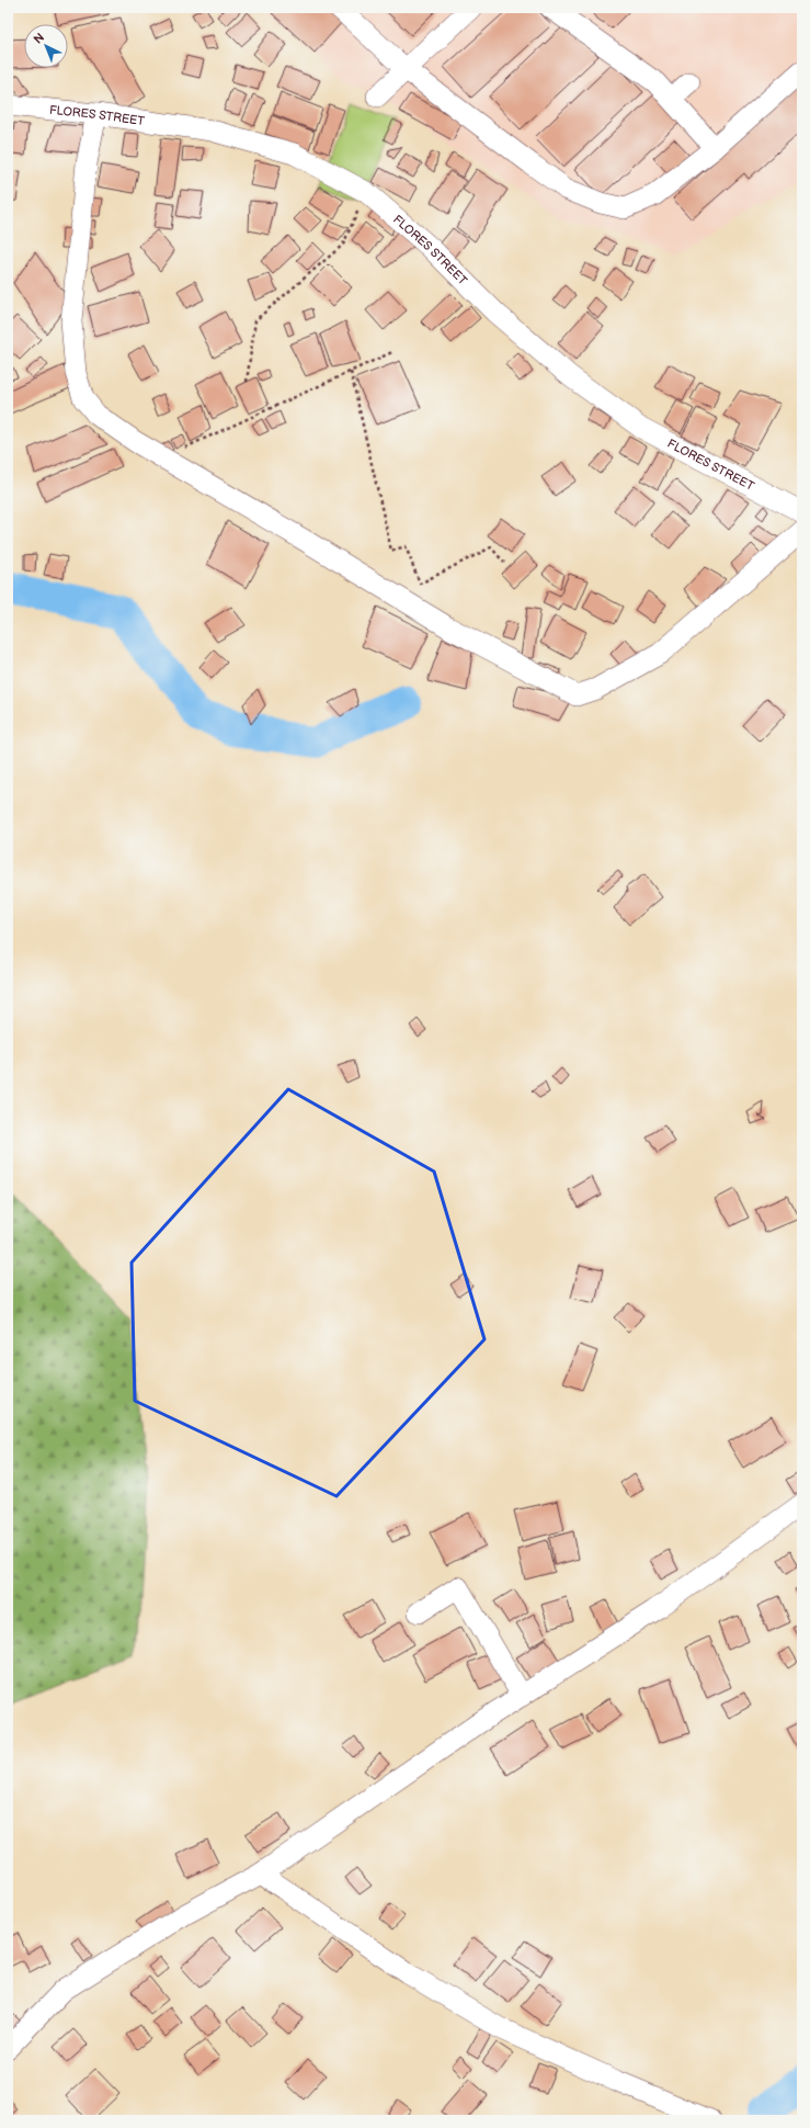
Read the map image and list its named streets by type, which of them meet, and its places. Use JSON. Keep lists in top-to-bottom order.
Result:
{
  "streets": {
    "street": ["FLORES STREET"]
  },
  "north": "top left"
}
